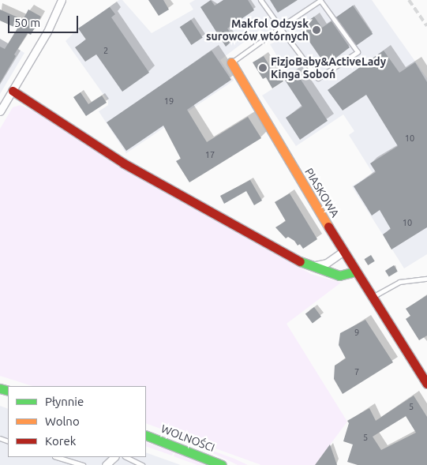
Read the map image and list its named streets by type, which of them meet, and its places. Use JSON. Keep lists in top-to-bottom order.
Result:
{
  "streets": {
    "street": ["PIASKOWA", "WOLNOŚCI"]
  },
  "places": ["Makfol Odzysk surowców wtórnych", "FizjoBaby&ActiveLady Kinga Soboń"],
  "house_numbers": [
    "2",
    "19",
    "10",
    "17",
    "10",
    "9",
    "7",
    "5",
    "5"
  ],
  "legend": ["Płynnie", "Wolno", "Korek"],
  "scale_bar": "50 m"
}
